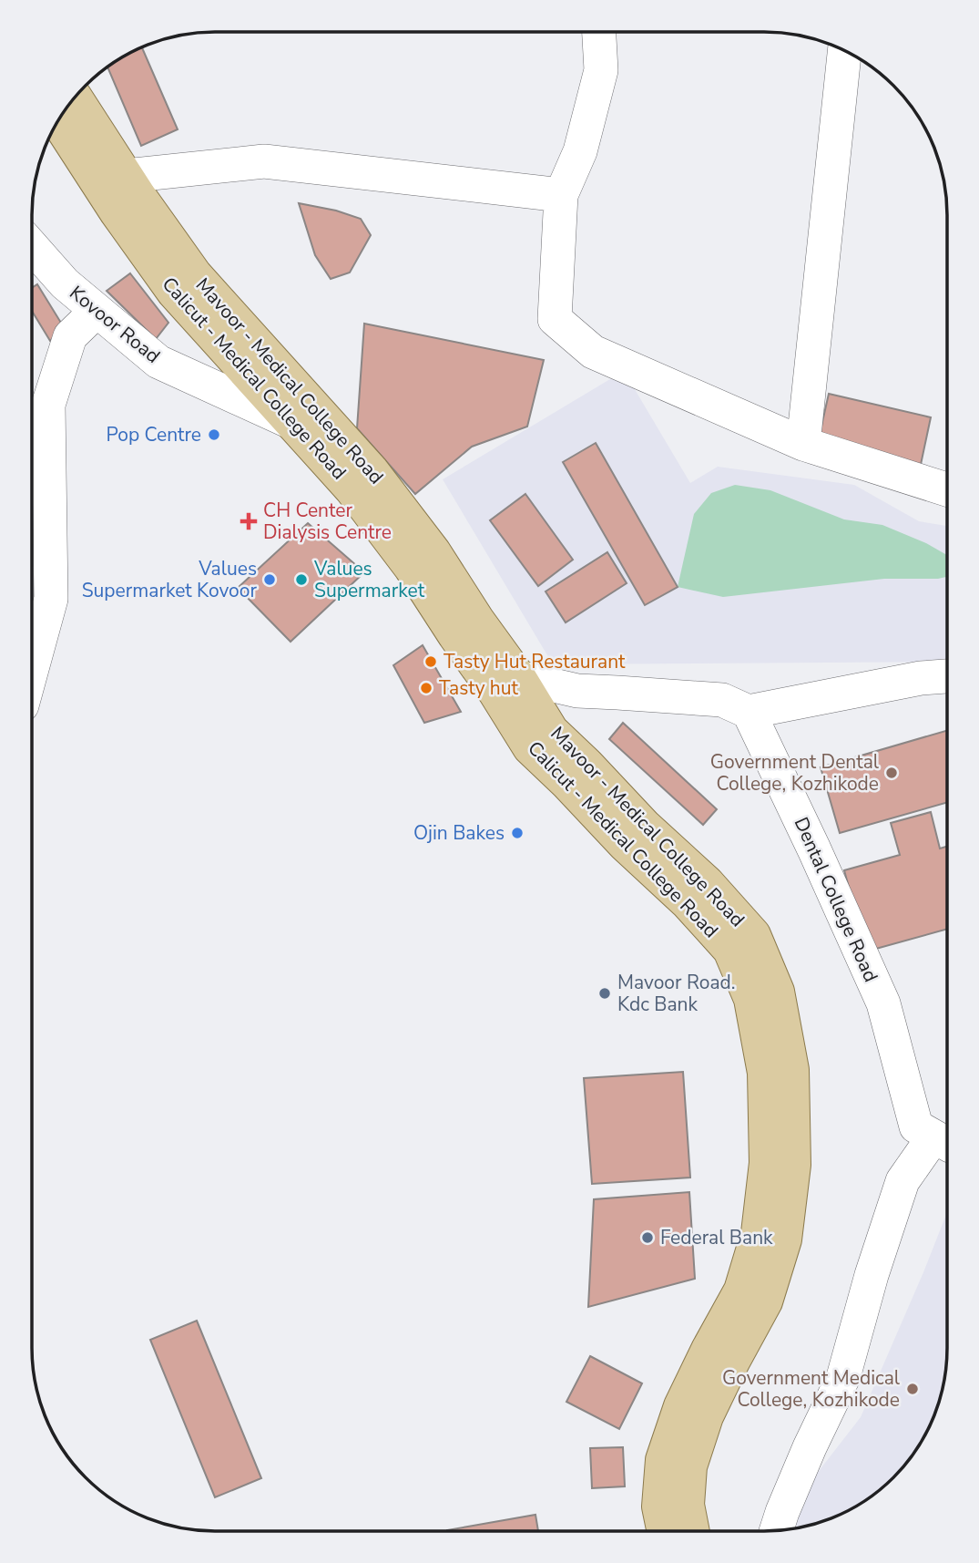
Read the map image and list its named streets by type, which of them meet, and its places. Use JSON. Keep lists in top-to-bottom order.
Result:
{
  "streets": {
    "main road": ["Calicut - Medical College Road", "Mavoor - Medical College Road"],
    "street": ["Kovoor Road", "Dental College Road"]
  },
  "crossings": [
    ["Kovoor Road", "Calicut - Medical College Road"],
    ["Kovoor Road", "Mavoor - Medical College Road"],
    ["Calicut - Medical College Road", "Mavoor - Medical College Road"]
  ],
  "places": {
    "other": [
      "Pop Centre",
      "Values Supermarket Kovoor",
      "Values Supermarket",
      "Tasty Hut Restaurant",
      "Tasty hut",
      "Government Dental College, Kozhikode",
      "Ojin Bakes",
      "Mavoor Road. Kdc Bank",
      "Federal Bank",
      "Government Medical College, Kozhikode"
    ],
    "health": ["CH Center Dialysis Centre"]
  }
}
